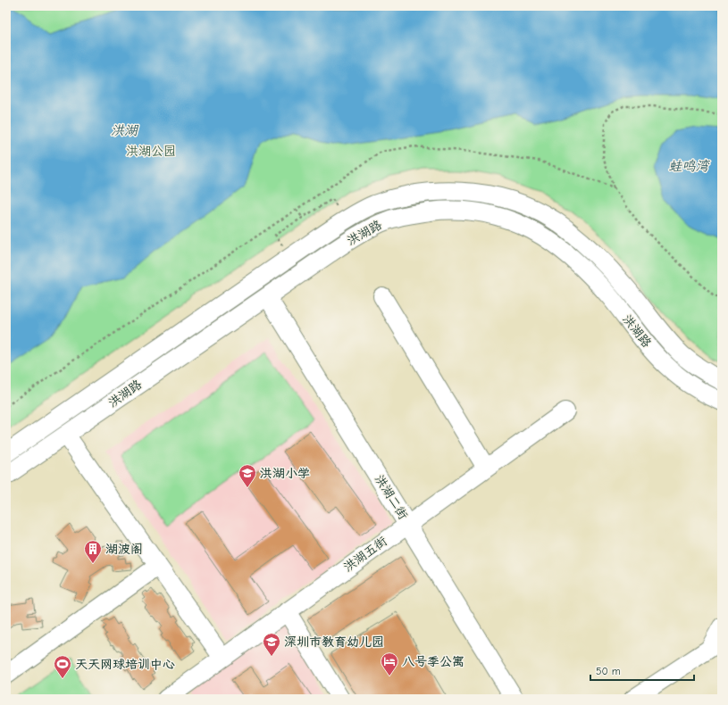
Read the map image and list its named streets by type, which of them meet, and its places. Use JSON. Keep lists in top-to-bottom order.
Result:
{
  "streets": {
    "street": ["洪湖路", "洪湖二街", "洪湖五街"]
  },
  "crossings": [
    ["洪湖路", "洪湖二街"],
    ["洪湖二街", "洪湖五街"]
  ],
  "water": ["洪湖", "蛙鸣湾"],
  "parks": ["洪湖公园"],
  "places": {
    "school or university": ["洪湖小学", "深圳市教育幼儿园"],
    "building": ["湖波阁"],
    "hotel": ["八号季公寓"],
    "sports": ["天天网球培训中心"]
  },
  "scale_bar": "50 m"
}
